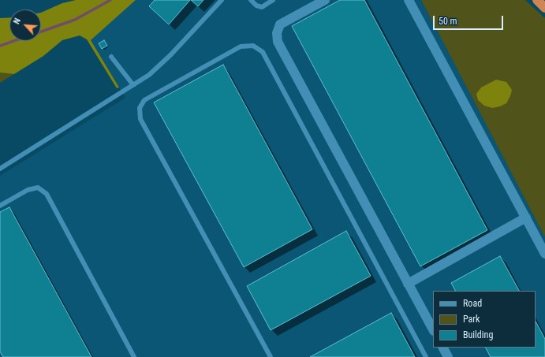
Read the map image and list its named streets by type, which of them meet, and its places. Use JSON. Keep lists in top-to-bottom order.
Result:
{
  "legend": ["Road", "Park", "Building"],
  "scale_bar": "50 m",
  "north": "top left"
}
